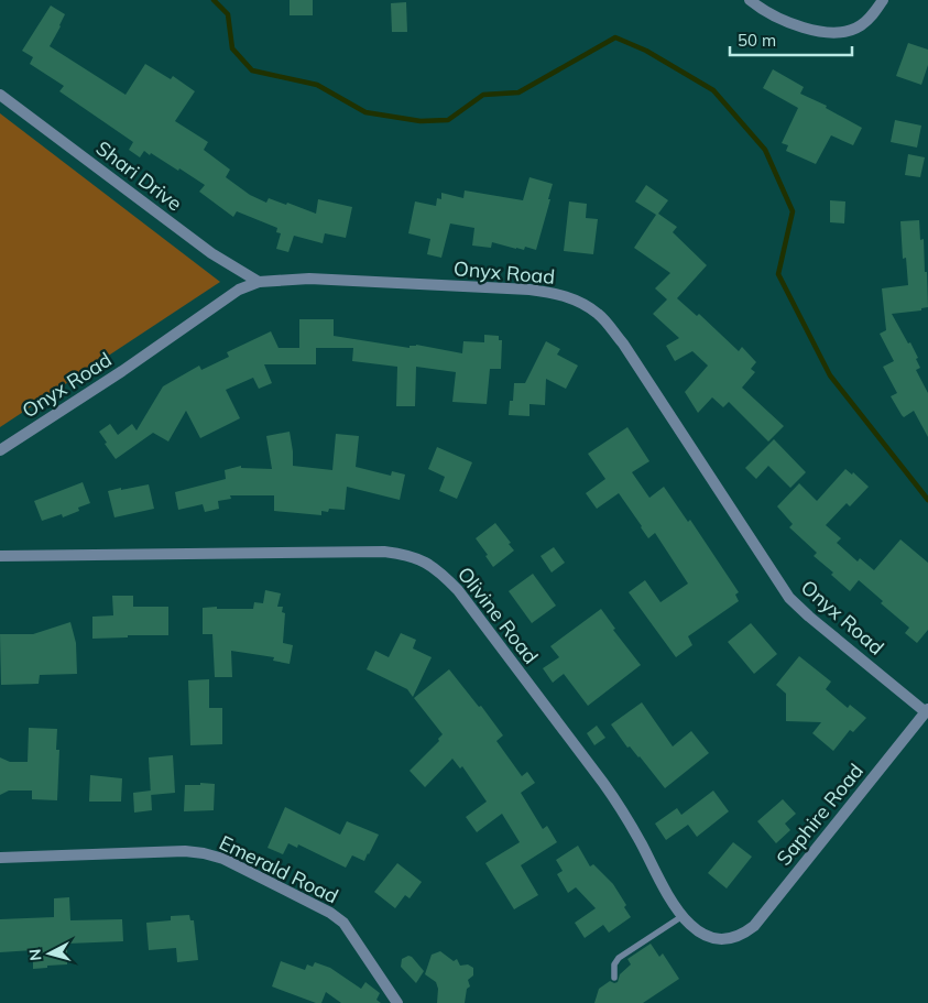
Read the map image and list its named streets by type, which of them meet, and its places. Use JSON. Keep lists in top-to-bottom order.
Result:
{
  "streets": {
    "street": [
      "Shari Drive",
      "Onyx Road",
      "Olivine Road",
      "Saphire Road",
      "Emerald Road"
    ]
  },
  "crossings": [
    ["Shari Drive", "Onyx Road"],
    ["Onyx Road", "Saphire Road"],
    ["Olivine Road", "Saphire Road"]
  ],
  "scale_bar": "50 m",
  "north": "left"
}
